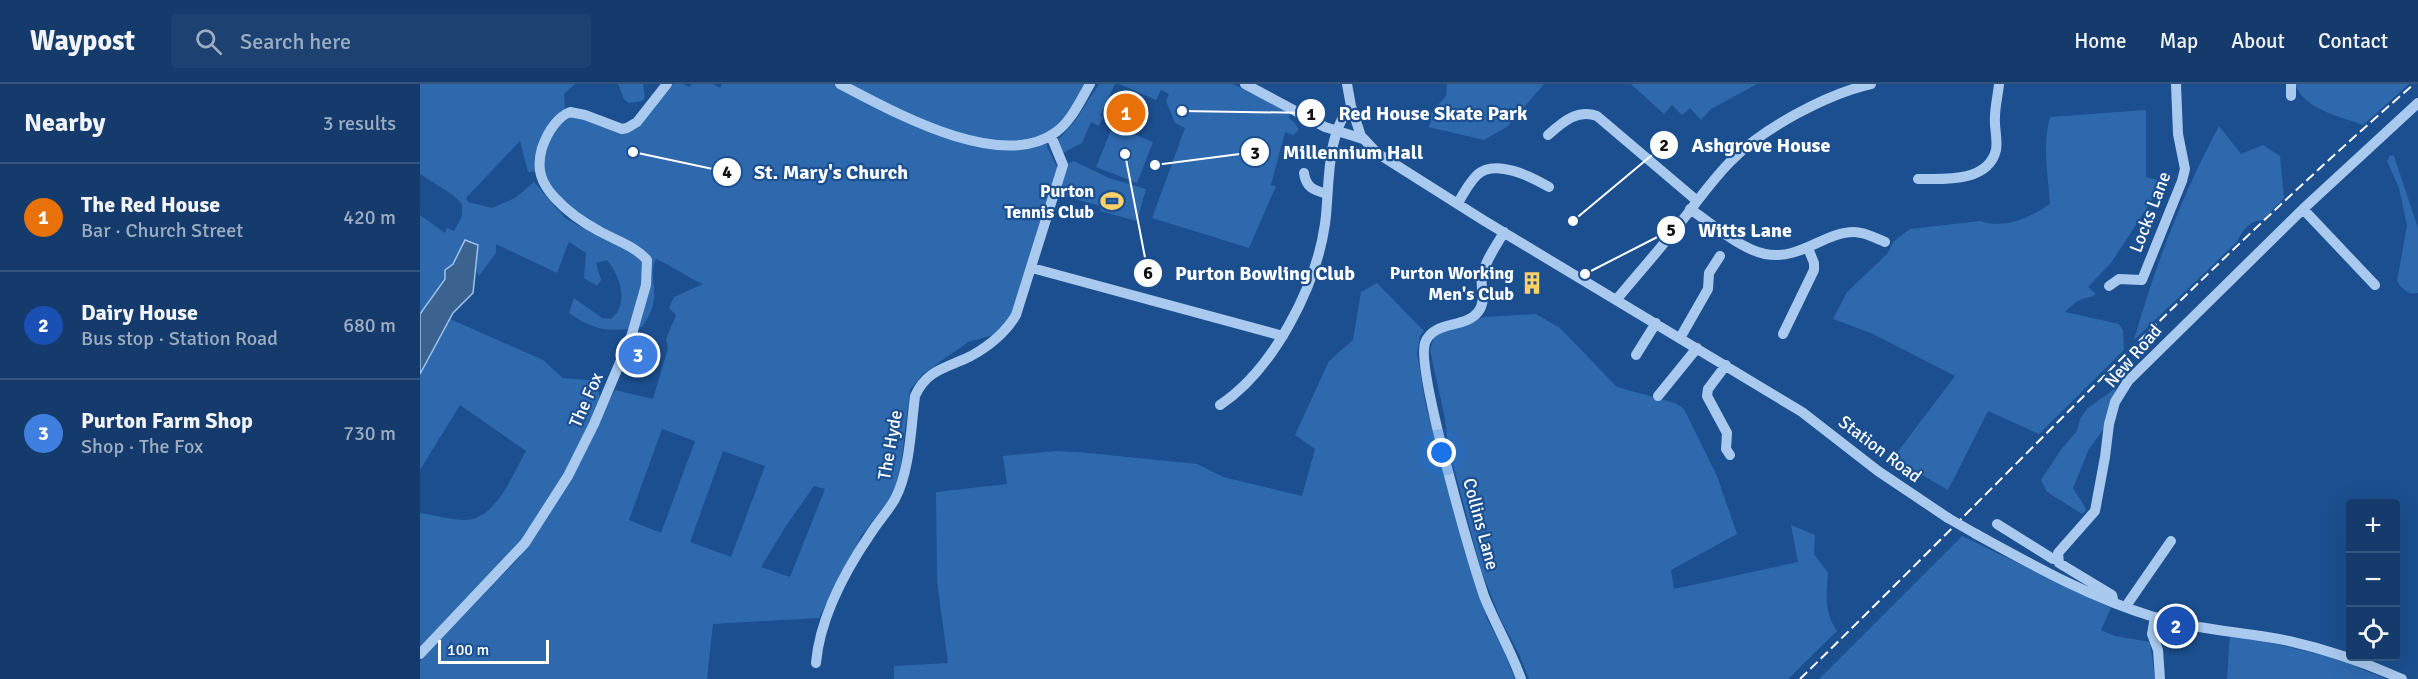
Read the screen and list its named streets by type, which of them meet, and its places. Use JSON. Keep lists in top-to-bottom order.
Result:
{
  "streets": {
    "street": [
      "Locks Lane",
      "New Road",
      "The Fox",
      "The Hyde",
      "Station Road",
      "Collins Lane"
    ]
  },
  "crossings": [
    ["Station Road", "Collins Lane"]
  ],
  "places": {
    "other": [
      "Red House Skate Park",
      "St. Mary's Church",
      "Purton Bowling Club",
      "Millennium Hall",
      "Ashgrove House",
      "Witts Lane"
    ],
    "sports": ["Purton Tennis Club"],
    "building": ["Purton Working Men's Club"]
  },
  "scale_bar": "100 m",
  "page": {
    "header": "Waypost",
    "search": "Search here",
    "nav": [
      "Home",
      "Map",
      "About",
      "Contact"
    ],
    "heading": ["Nearby", "3 results"],
    "pins": ["1", "3", "2"],
    "list": [
      {
        "mark": "1",
        "name": "The Red House",
        "note": "Bar · Church Street",
        "value": "420 m"
      },
      {
        "mark": "2",
        "name": "Dairy House",
        "note": "Bus stop · Station Road",
        "value": "680 m"
      },
      {
        "mark": "3",
        "name": "Purton Farm Shop",
        "note": "Shop · The Fox",
        "value": "730 m"
      }
    ],
    "map_buttons": ["+", "−"],
    "scale": "100 m"
  }
}
